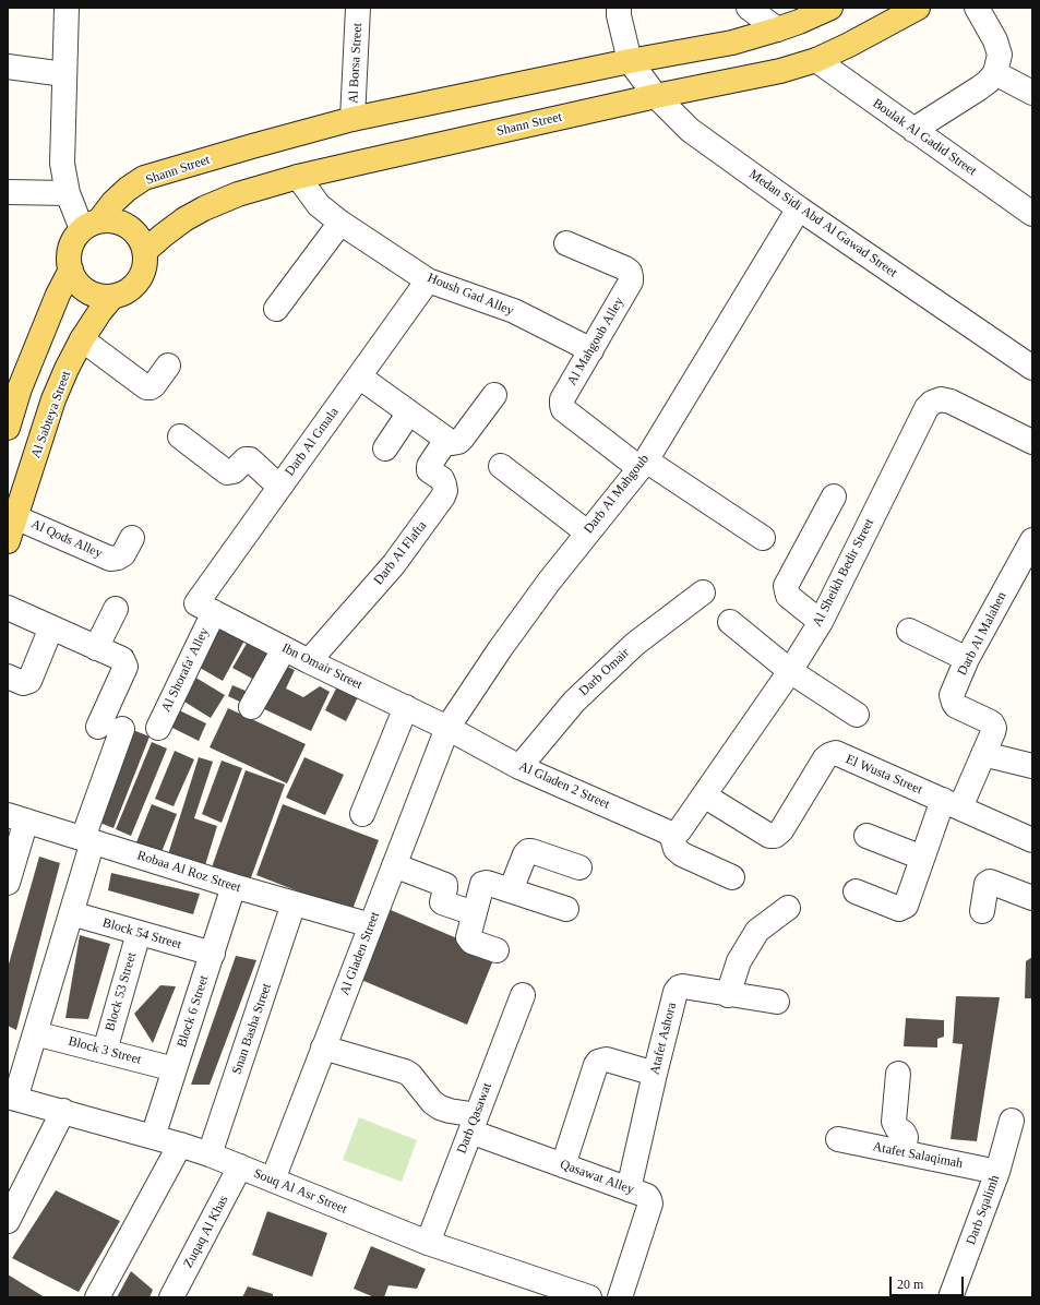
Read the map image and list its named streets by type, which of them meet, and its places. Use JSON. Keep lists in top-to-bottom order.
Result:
{
  "streets": {
    "main road": ["Shann Street", "Al Sabteya Street"],
    "street": [
      "Al Borsa Street",
      "Boulak Al Gadid Street",
      "Medan Sidi Abd Al Gawad Street",
      "Housh Gad Alley",
      "Al Mahgoub Alley",
      "Darb Al Gmala",
      "Darb Al Mahgoub",
      "Al Qods Alley",
      "Darb Al Flafta",
      "Al Sheikh Bedir Street",
      "Darb Al Malahen",
      "Ibn Omair Street",
      "Al Shorafa' Alley",
      "Darb Omair",
      "El Wusta Street",
      "Al Gladen 2 Street",
      "Robaa Al Roz Street",
      "Block 54 Street",
      "Al Gladen Street",
      "Block 53 Street",
      "Block 6 Street",
      "Snan Basha Street",
      "Atafet Ashora",
      "Block 3 Street",
      "Darb Qasawat",
      "Atafet Salaqimah",
      "Qasawat Alley",
      "Souq Al Asr Street",
      "Darb Sqalimh",
      "Zuqaq Al Khas"
    ]
  },
  "crossings": [
    ["Al Borsa Street", "Shann Street"],
    ["Shann Street", "Boulak Al Gadid Street"],
    ["Shann Street", "Medan Sidi Abd Al Gawad Street"],
    ["Shann Street", "Housh Gad Alley"],
    ["Shann Street", "Al Sabteya Street"],
    ["Medan Sidi Abd Al Gawad Street", "Darb Al Mahgoub"],
    ["Housh Gad Alley", "Al Mahgoub Alley"],
    ["Housh Gad Alley", "Darb Al Gmala"],
    ["Al Mahgoub Alley", "Darb Al Mahgoub"],
    ["Al Sabteya Street", "Al Qods Alley"],
    ["Darb Al Gmala", "Ibn Omair Street"],
    ["Darb Al Gmala", "Al Shorafa' Alley"],
    ["Darb Al Mahgoub", "Ibn Omair Street"],
    ["Darb Al Mahgoub", "Al Gladen 2 Street"],
    ["Darb Al Mahgoub", "Al Gladen Street"],
    ["Darb Al Flafta", "Ibn Omair Street"],
    ["Al Sheikh Bedir Street", "El Wusta Street"],
    ["Al Sheikh Bedir Street", "Al Gladen 2 Street"],
    ["Darb Al Malahen", "El Wusta Street"],
    ["Ibn Omair Street", "Al Shorafa' Alley"],
    ["Ibn Omair Street", "Al Gladen 2 Street"],
    ["Ibn Omair Street", "Al Gladen Street"],
    ["Darb Omair", "Al Gladen 2 Street"],
    ["Al Gladen 2 Street", "Al Gladen Street"],
    ["Robaa Al Roz Street", "Al Gladen Street"],
    ["Robaa Al Roz Street", "Block 6 Street"],
    ["Robaa Al Roz Street", "Snan Basha Street"],
    ["Block 54 Street", "Block 53 Street"],
    ["Block 54 Street", "Block 6 Street"],
    ["Al Gladen Street", "Qasawat Alley"],
    ["Al Gladen Street", "Souq Al Asr Street"],
    ["Block 53 Street", "Block 3 Street"],
    ["Block 6 Street", "Block 3 Street"],
    ["Block 6 Street", "Souq Al Asr Street"],
    ["Snan Basha Street", "Souq Al Asr Street"],
    ["Atafet Ashora", "Qasawat Alley"],
    ["Darb Qasawat", "Qasawat Alley"],
    ["Darb Qasawat", "Souq Al Asr Street"],
    ["Atafet Salaqimah", "Darb Sqalimh"],
    ["Souq Al Asr Street", "Zuqaq Al Khas"]
  ],
  "scale_bar": "20 m"
}
